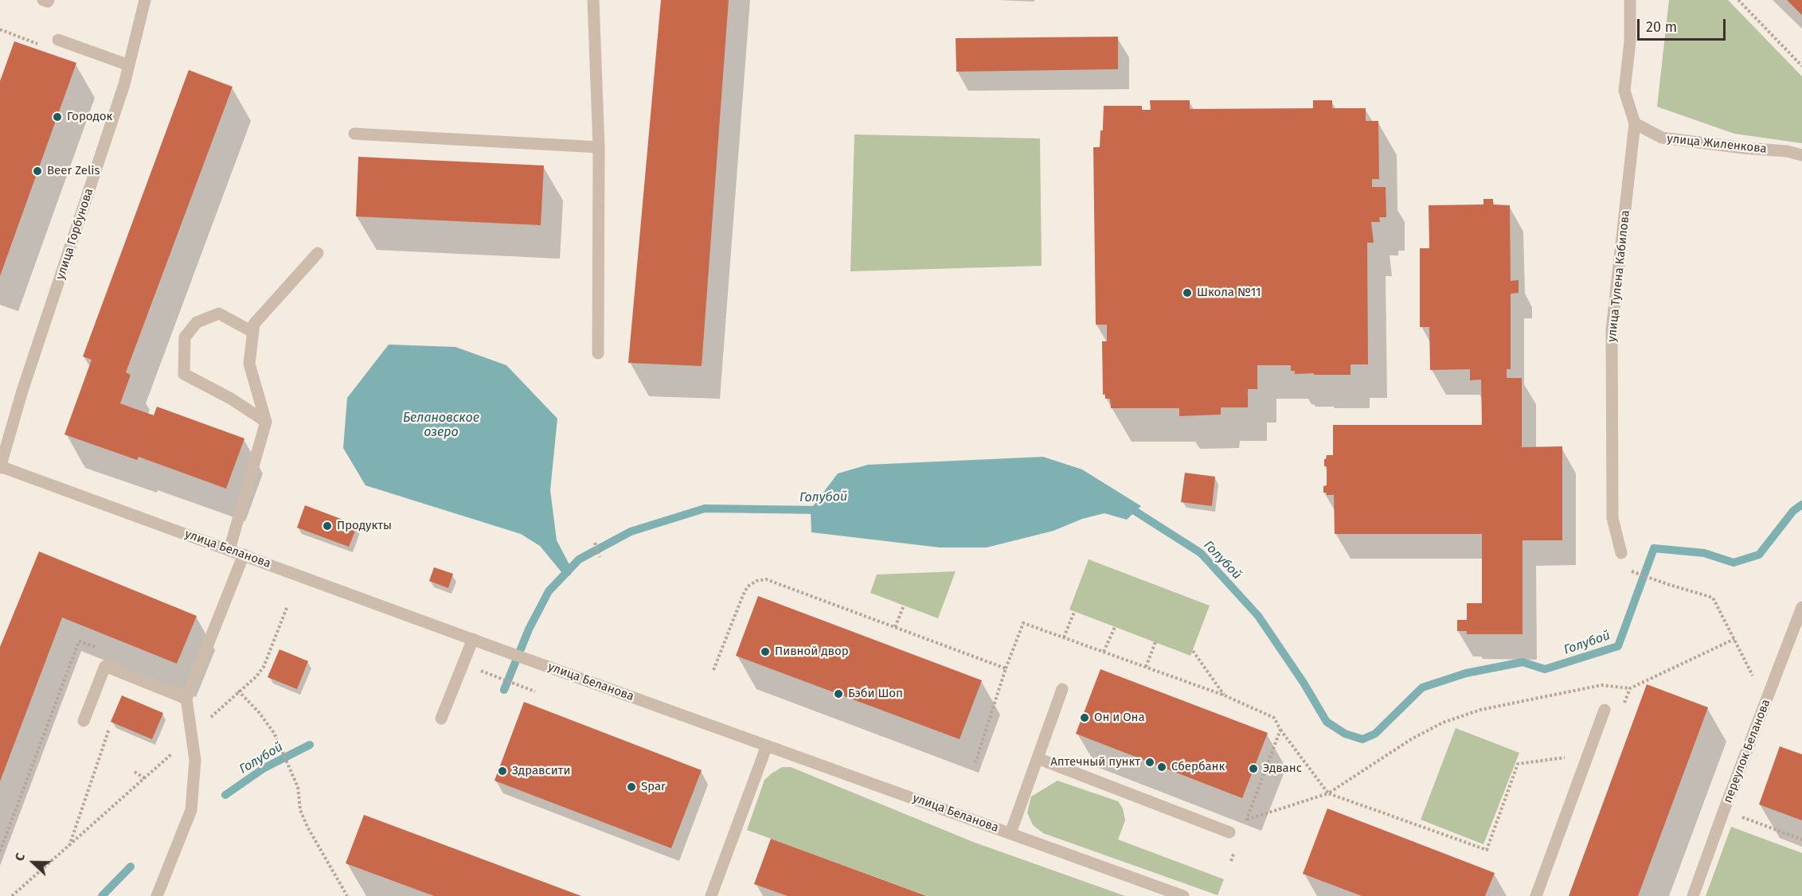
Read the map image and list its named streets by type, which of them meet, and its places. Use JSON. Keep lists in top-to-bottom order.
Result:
{
  "streets": {
    "street": [
      "улица Жиленкова",
      "улица Горбунова",
      "улица Тулена Кабилова",
      "улица Беланова",
      "переулок Беланова"
    ]
  },
  "crossings": [
    ["улица Жиленкова", "улица Тулена Кабилова"],
    ["улица Горбунова", "улица Беланова"]
  ],
  "water": ["Белановское озеро", "Голубой"],
  "places": [
    "Городок",
    "Beer Zelis",
    "Школа №11",
    "Продукты",
    "Пивной двор",
    "Бэби Шоп",
    "Он и Она",
    "Аптечный пункт",
    "Сбербанк",
    "Эдванс",
    "Здравсити",
    "Spar"
  ],
  "scale_bar": "20 m",
  "north": "left"
}
